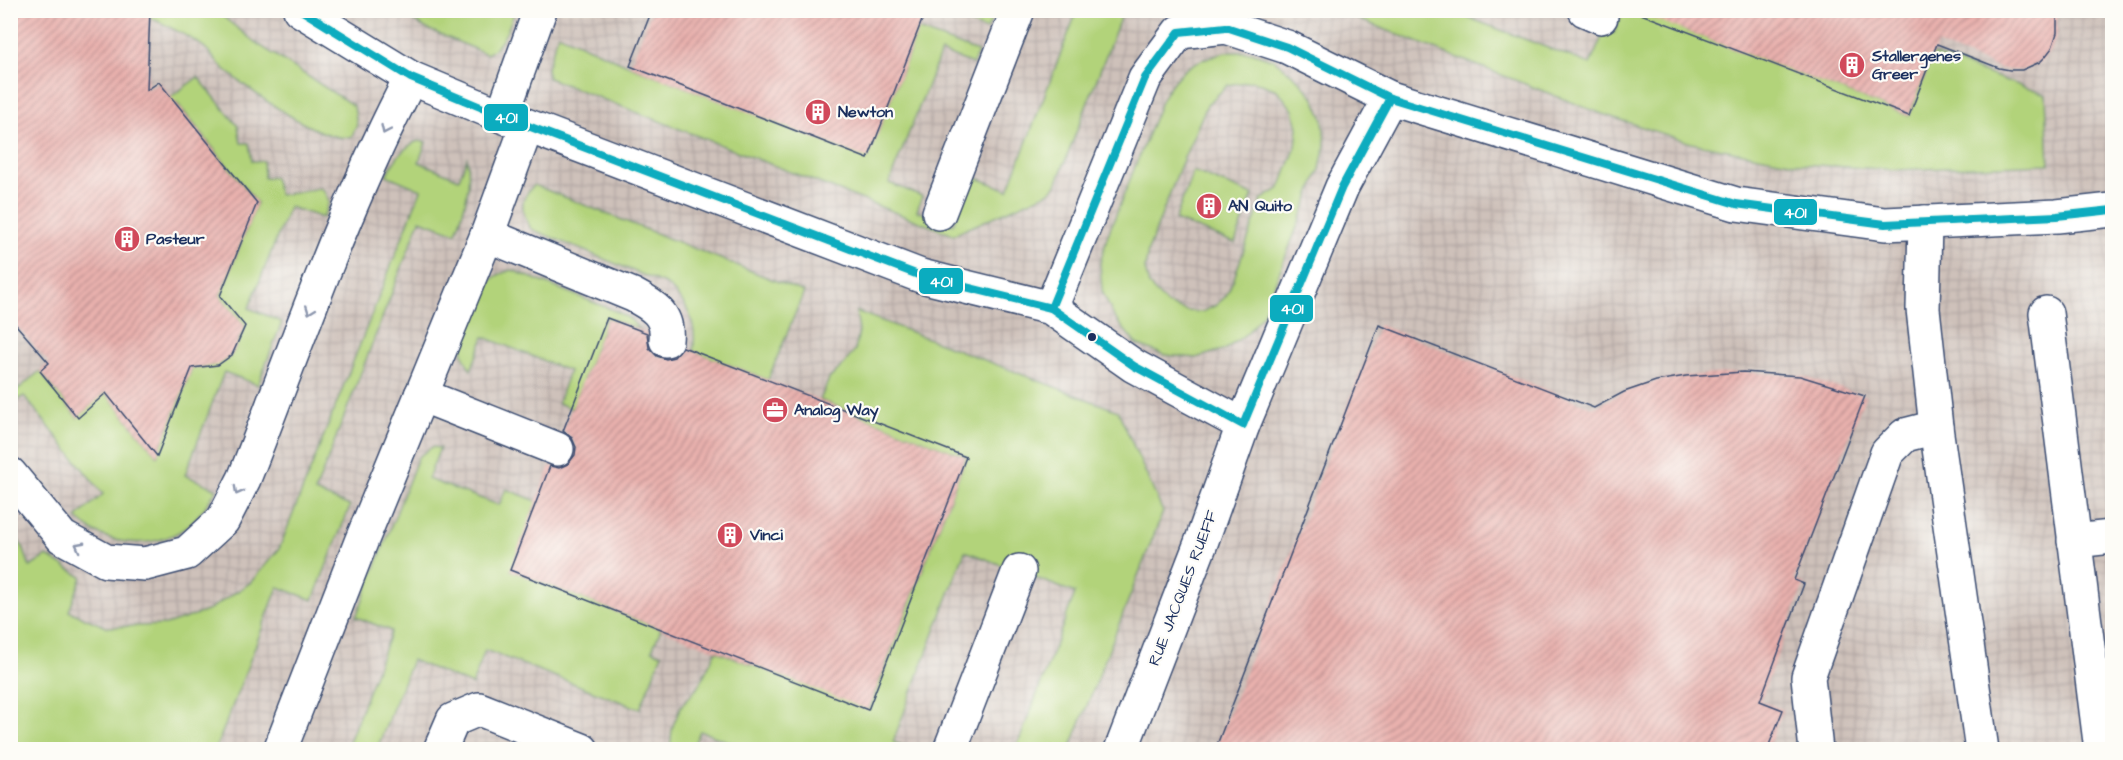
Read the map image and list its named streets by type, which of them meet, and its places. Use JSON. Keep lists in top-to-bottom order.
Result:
{
  "streets": {
    "street": ["RUE JACQUES RUEFF"]
  },
  "places": {
    "building": [
      "Stallergenes Greer",
      "Newton",
      "AN Quito",
      "Pasteur",
      "Vinci"
    ],
    "office": ["Analog Way"]
  },
  "lines": ["transit line 401"]
}
